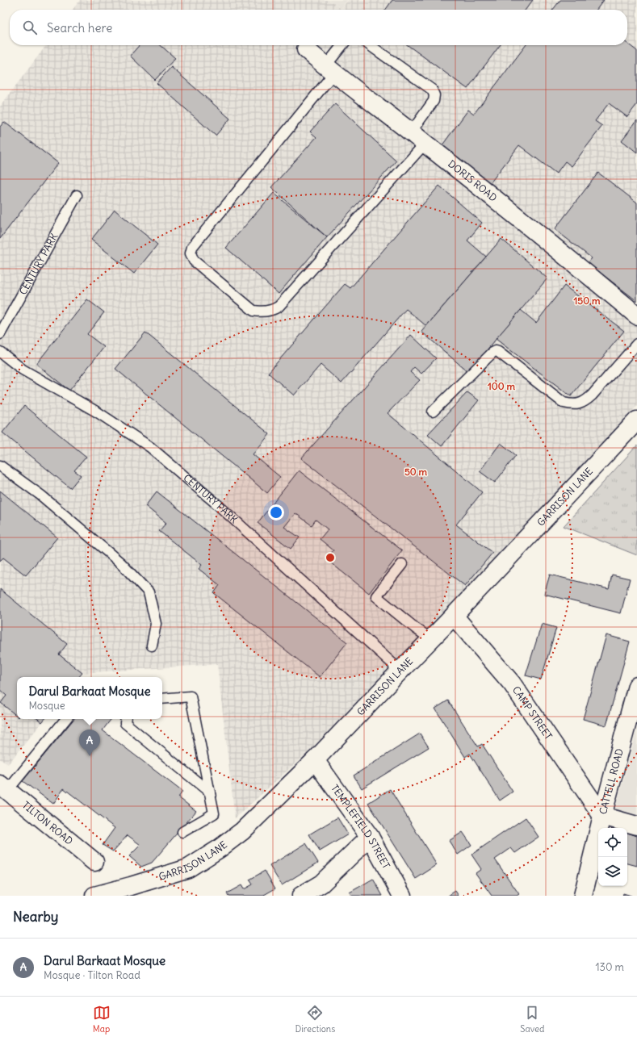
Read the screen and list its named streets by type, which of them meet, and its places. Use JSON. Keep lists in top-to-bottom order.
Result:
{
  "streets": {
    "street": [
      "DORIS ROAD",
      "GARRISON LANE",
      "CAMP STREET",
      "CATTELL ROAD",
      "TILTON ROAD",
      "TEMPLEFIELD STREET"
    ],
    "lane": ["CENTURY PARK"]
  },
  "crossings": [
    ["CENTURY PARK", "GARRISON LANE"],
    ["GARRISON LANE", "CAMP STREET"],
    ["GARRISON LANE", "TEMPLEFIELD STREET"],
    ["CAMP STREET", "CATTELL ROAD"]
  ],
  "page": {
    "search": "Search here",
    "popup": ["Darul Barkaat Mosque", "Mosque"],
    "pins": "A",
    "heading": "Nearby",
    "list": [
      {
        "mark": "A",
        "name": "Darul Barkaat Mosque",
        "note": "Mosque · Tilton Road",
        "value": "130 m"
      }
    ],
    "nav": ["Map", "Directions", "Saved"]
  },
  "rings": ["150 m", "100 m", "50 m"]
}
